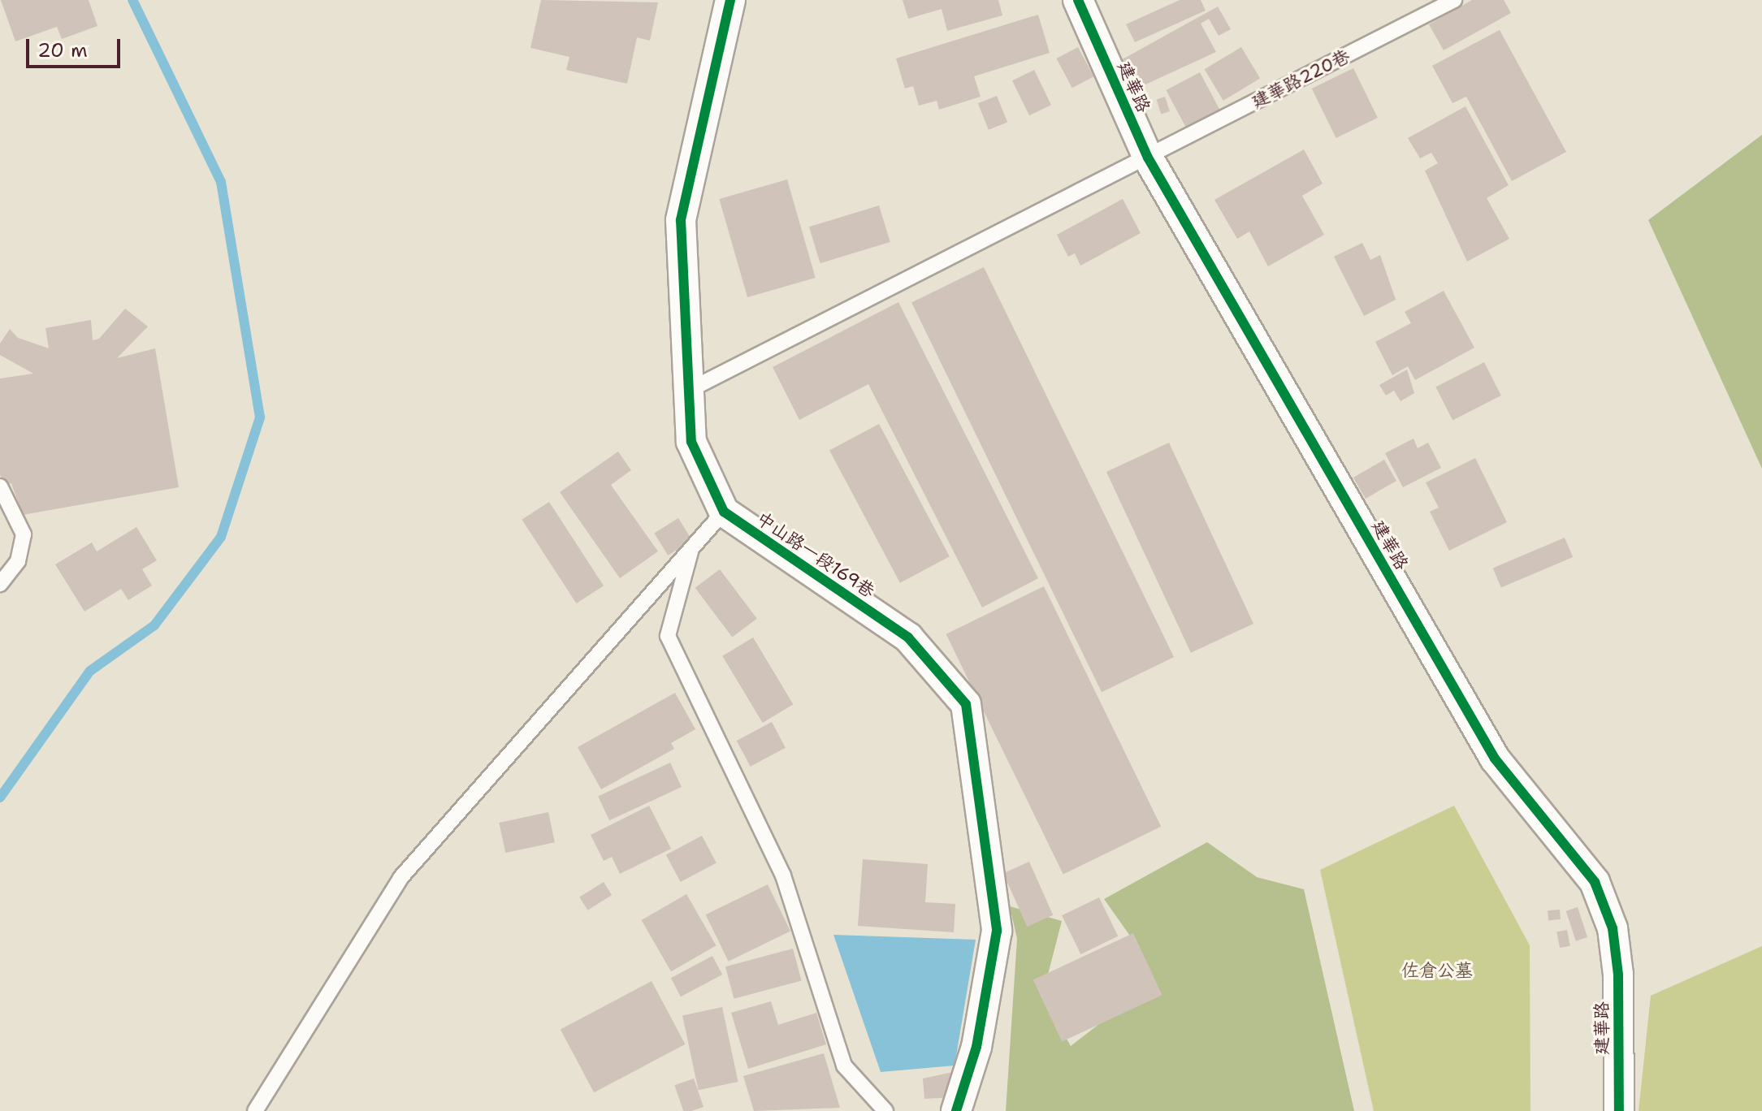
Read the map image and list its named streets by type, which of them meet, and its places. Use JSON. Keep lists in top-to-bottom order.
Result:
{
  "streets": {
    "street": ["建華路", "中山路一段169巷"],
    "lane": ["建華路220巷"]
  },
  "crossings": [
    ["建華路220巷", "建華路"]
  ],
  "parks": ["佐倉公墓"],
  "scale_bar": "20 m"
}
